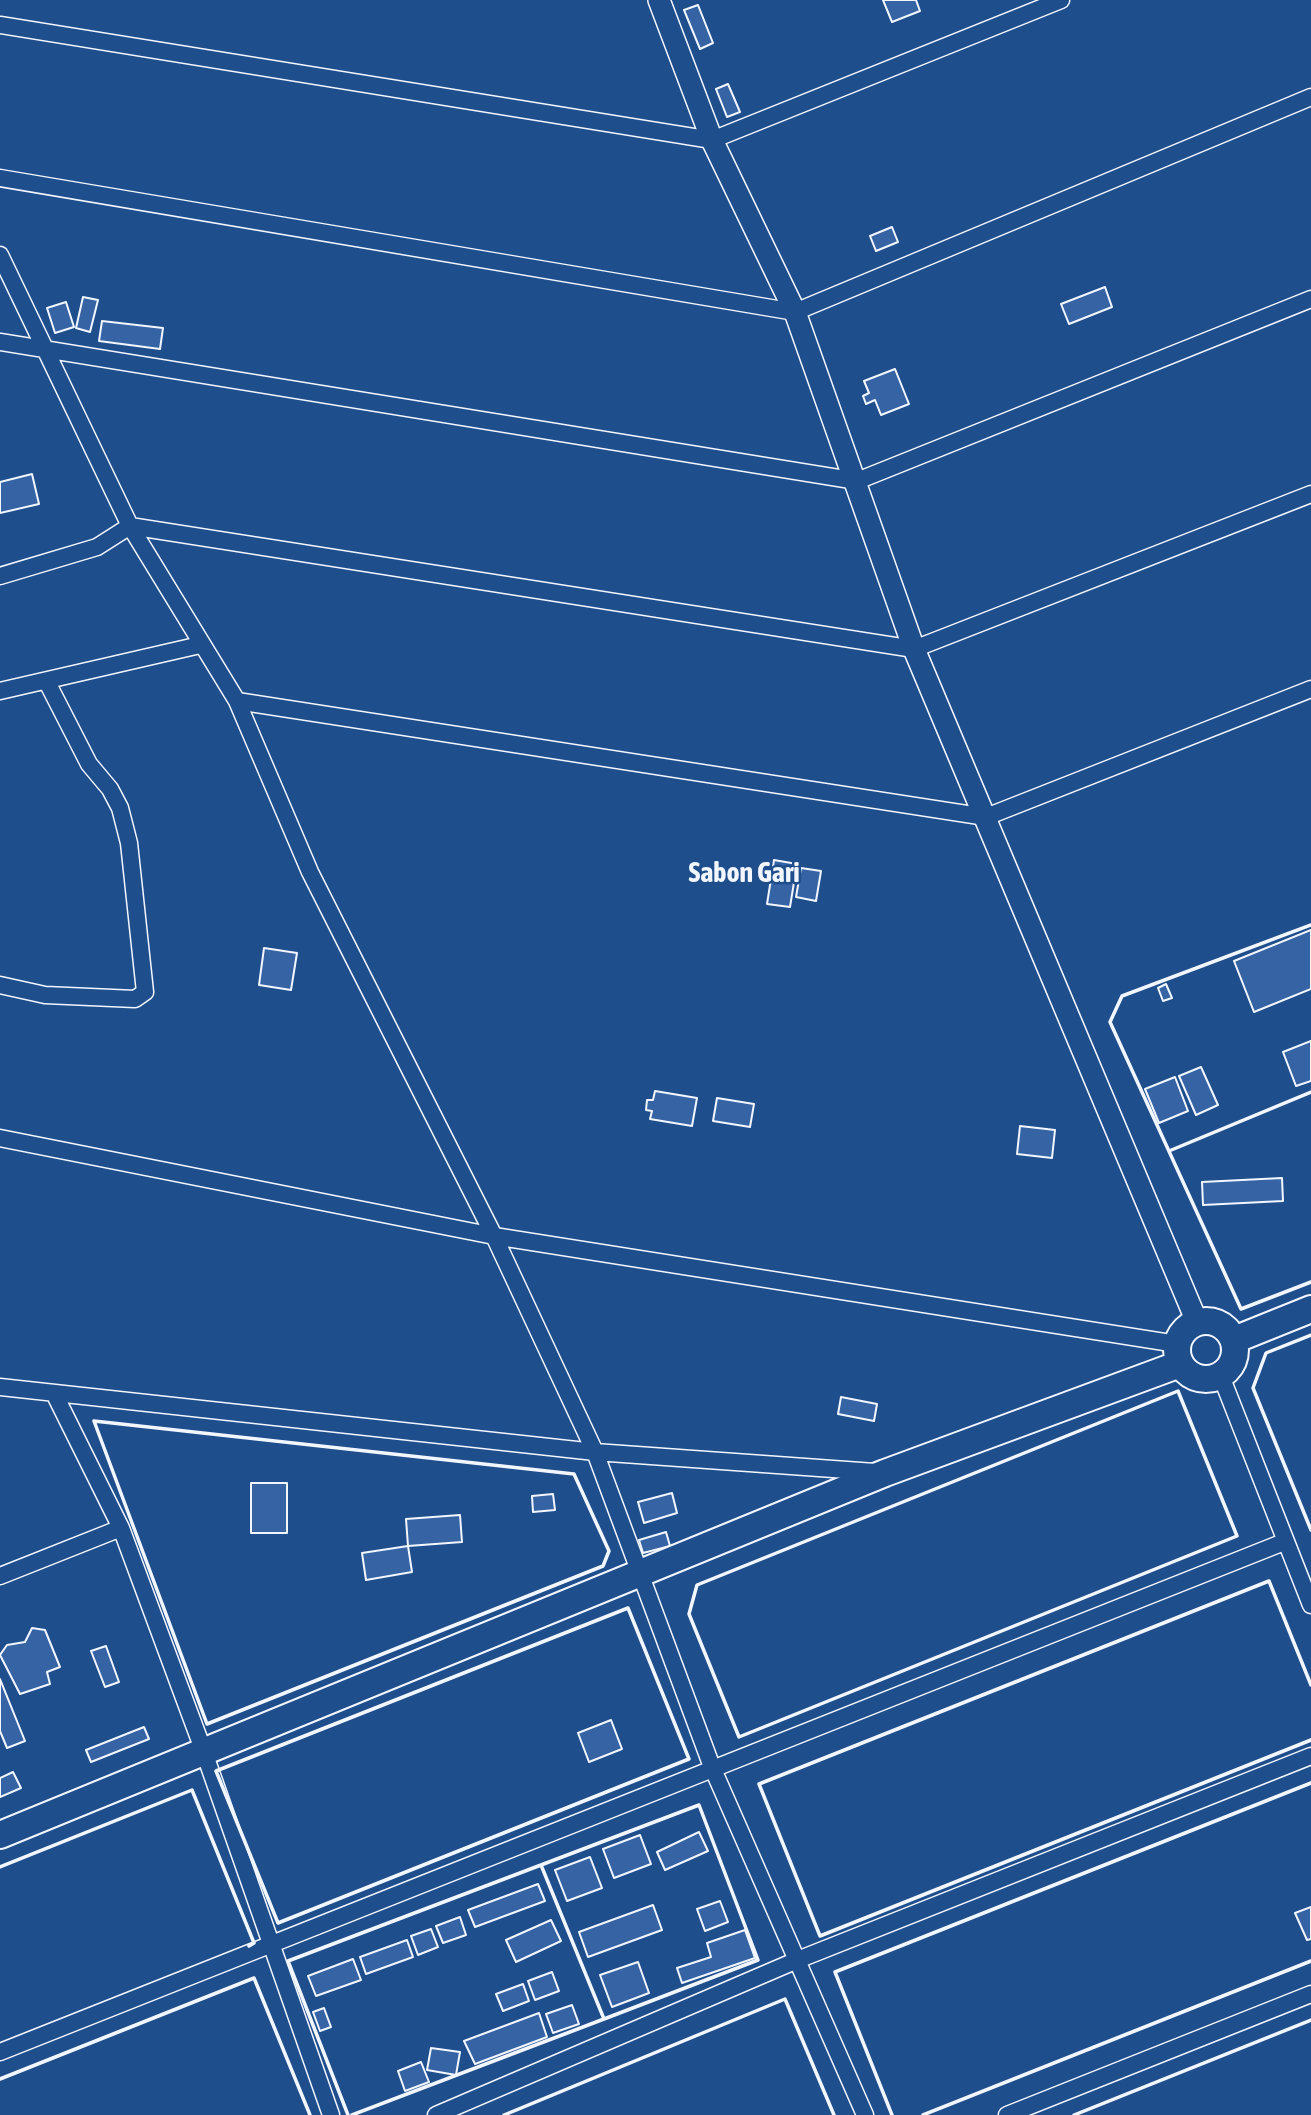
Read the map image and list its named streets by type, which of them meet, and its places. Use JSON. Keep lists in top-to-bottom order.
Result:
{
  "districts": ["Sabon Gari"]
}
